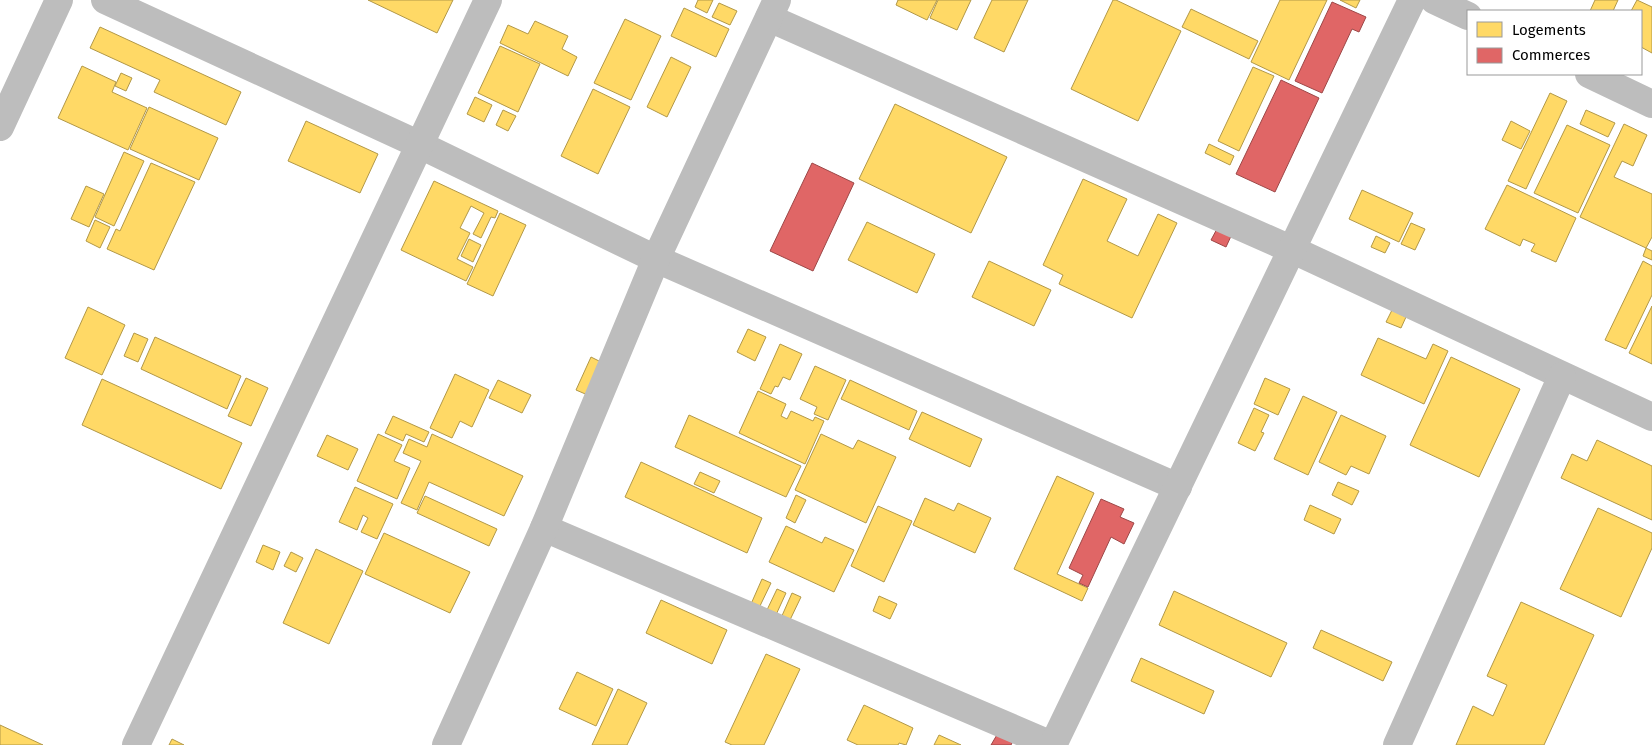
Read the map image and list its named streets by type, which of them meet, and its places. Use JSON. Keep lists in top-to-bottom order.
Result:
{
  "legend": ["Logements", "Commerces"]
}
